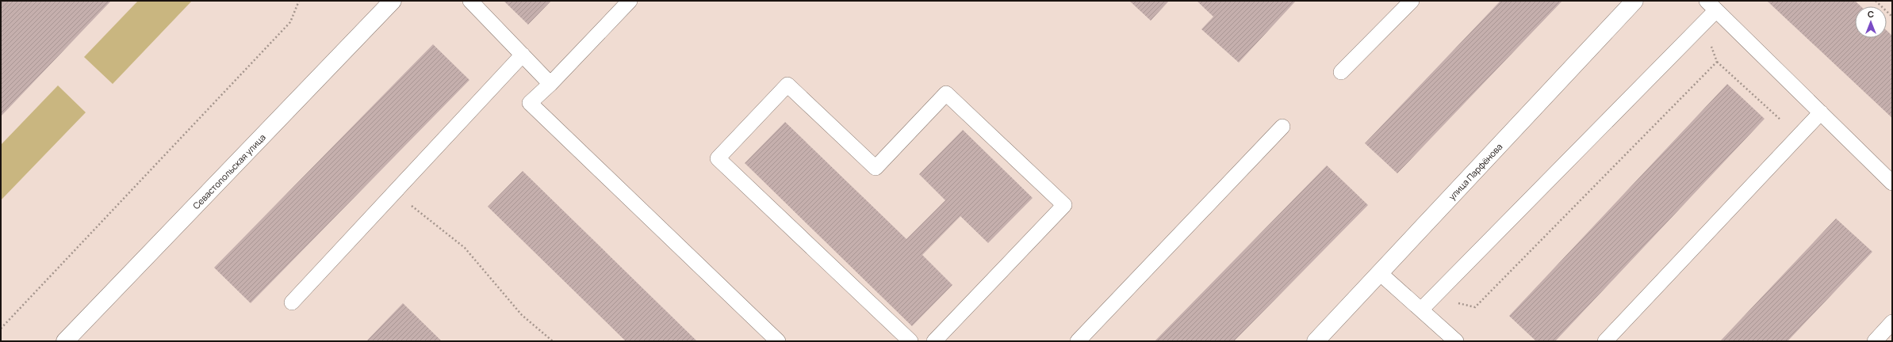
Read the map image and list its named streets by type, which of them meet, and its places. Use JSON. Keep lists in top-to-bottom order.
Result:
{
  "streets": {
    "street": ["Севастопольская улица", "улица Парфёнова"]
  },
  "north": "top"
}
